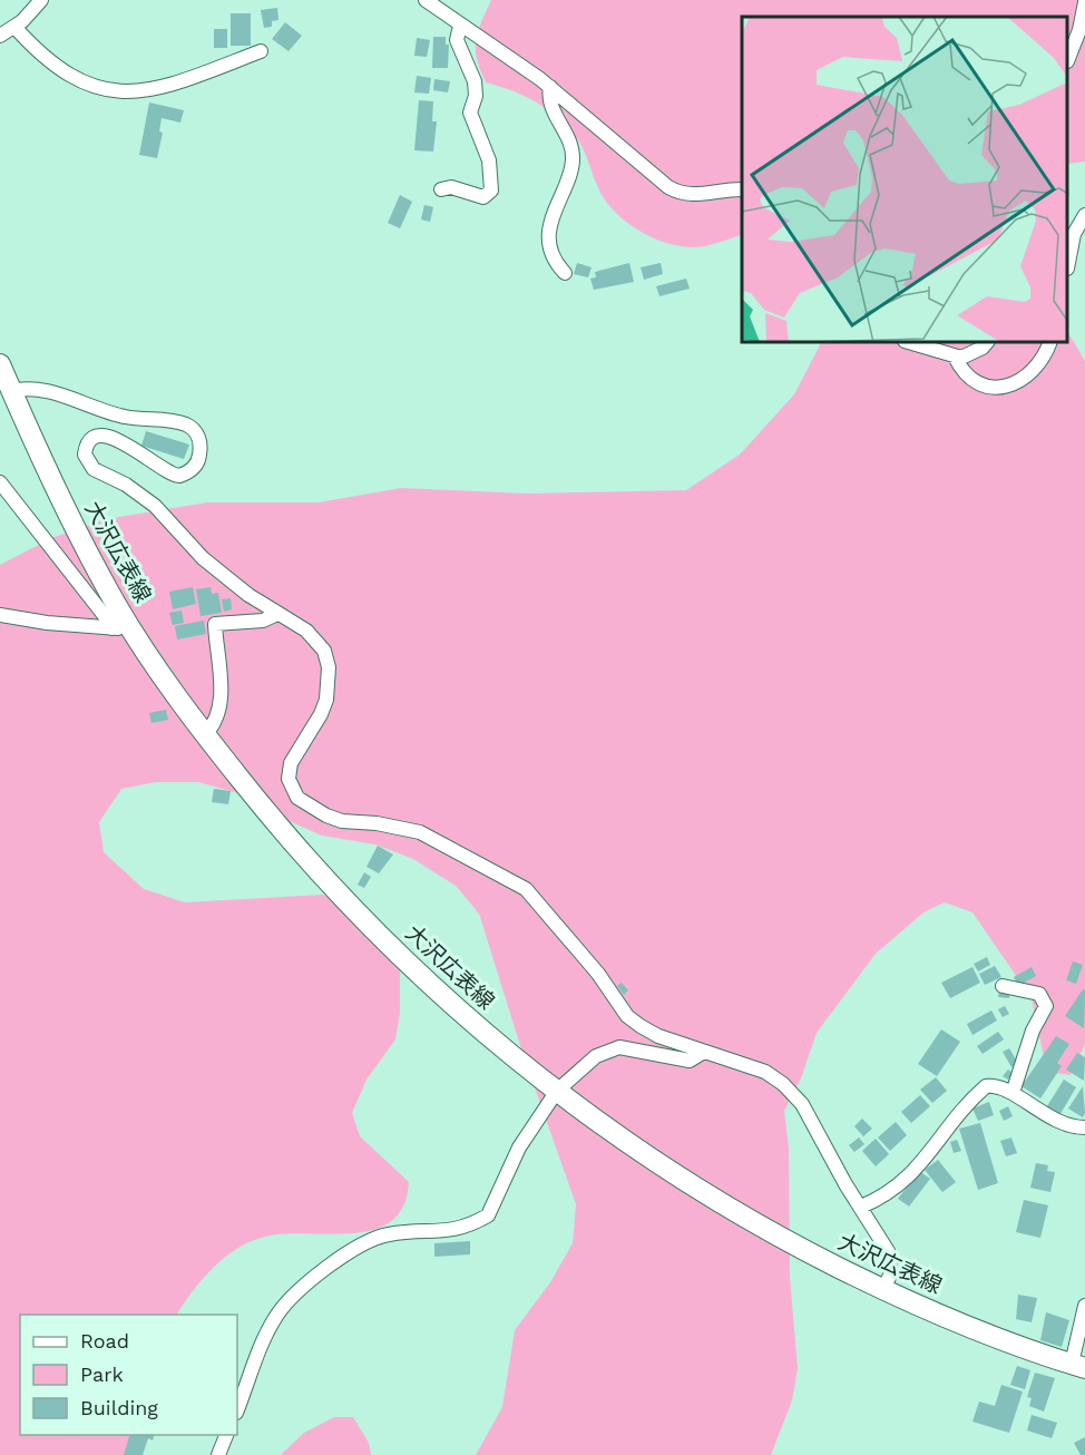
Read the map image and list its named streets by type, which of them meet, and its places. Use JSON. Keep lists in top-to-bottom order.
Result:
{
  "streets": {
    "main road": ["大沢広表線"]
  },
  "legend": ["Road", "Park", "Building"]
}
